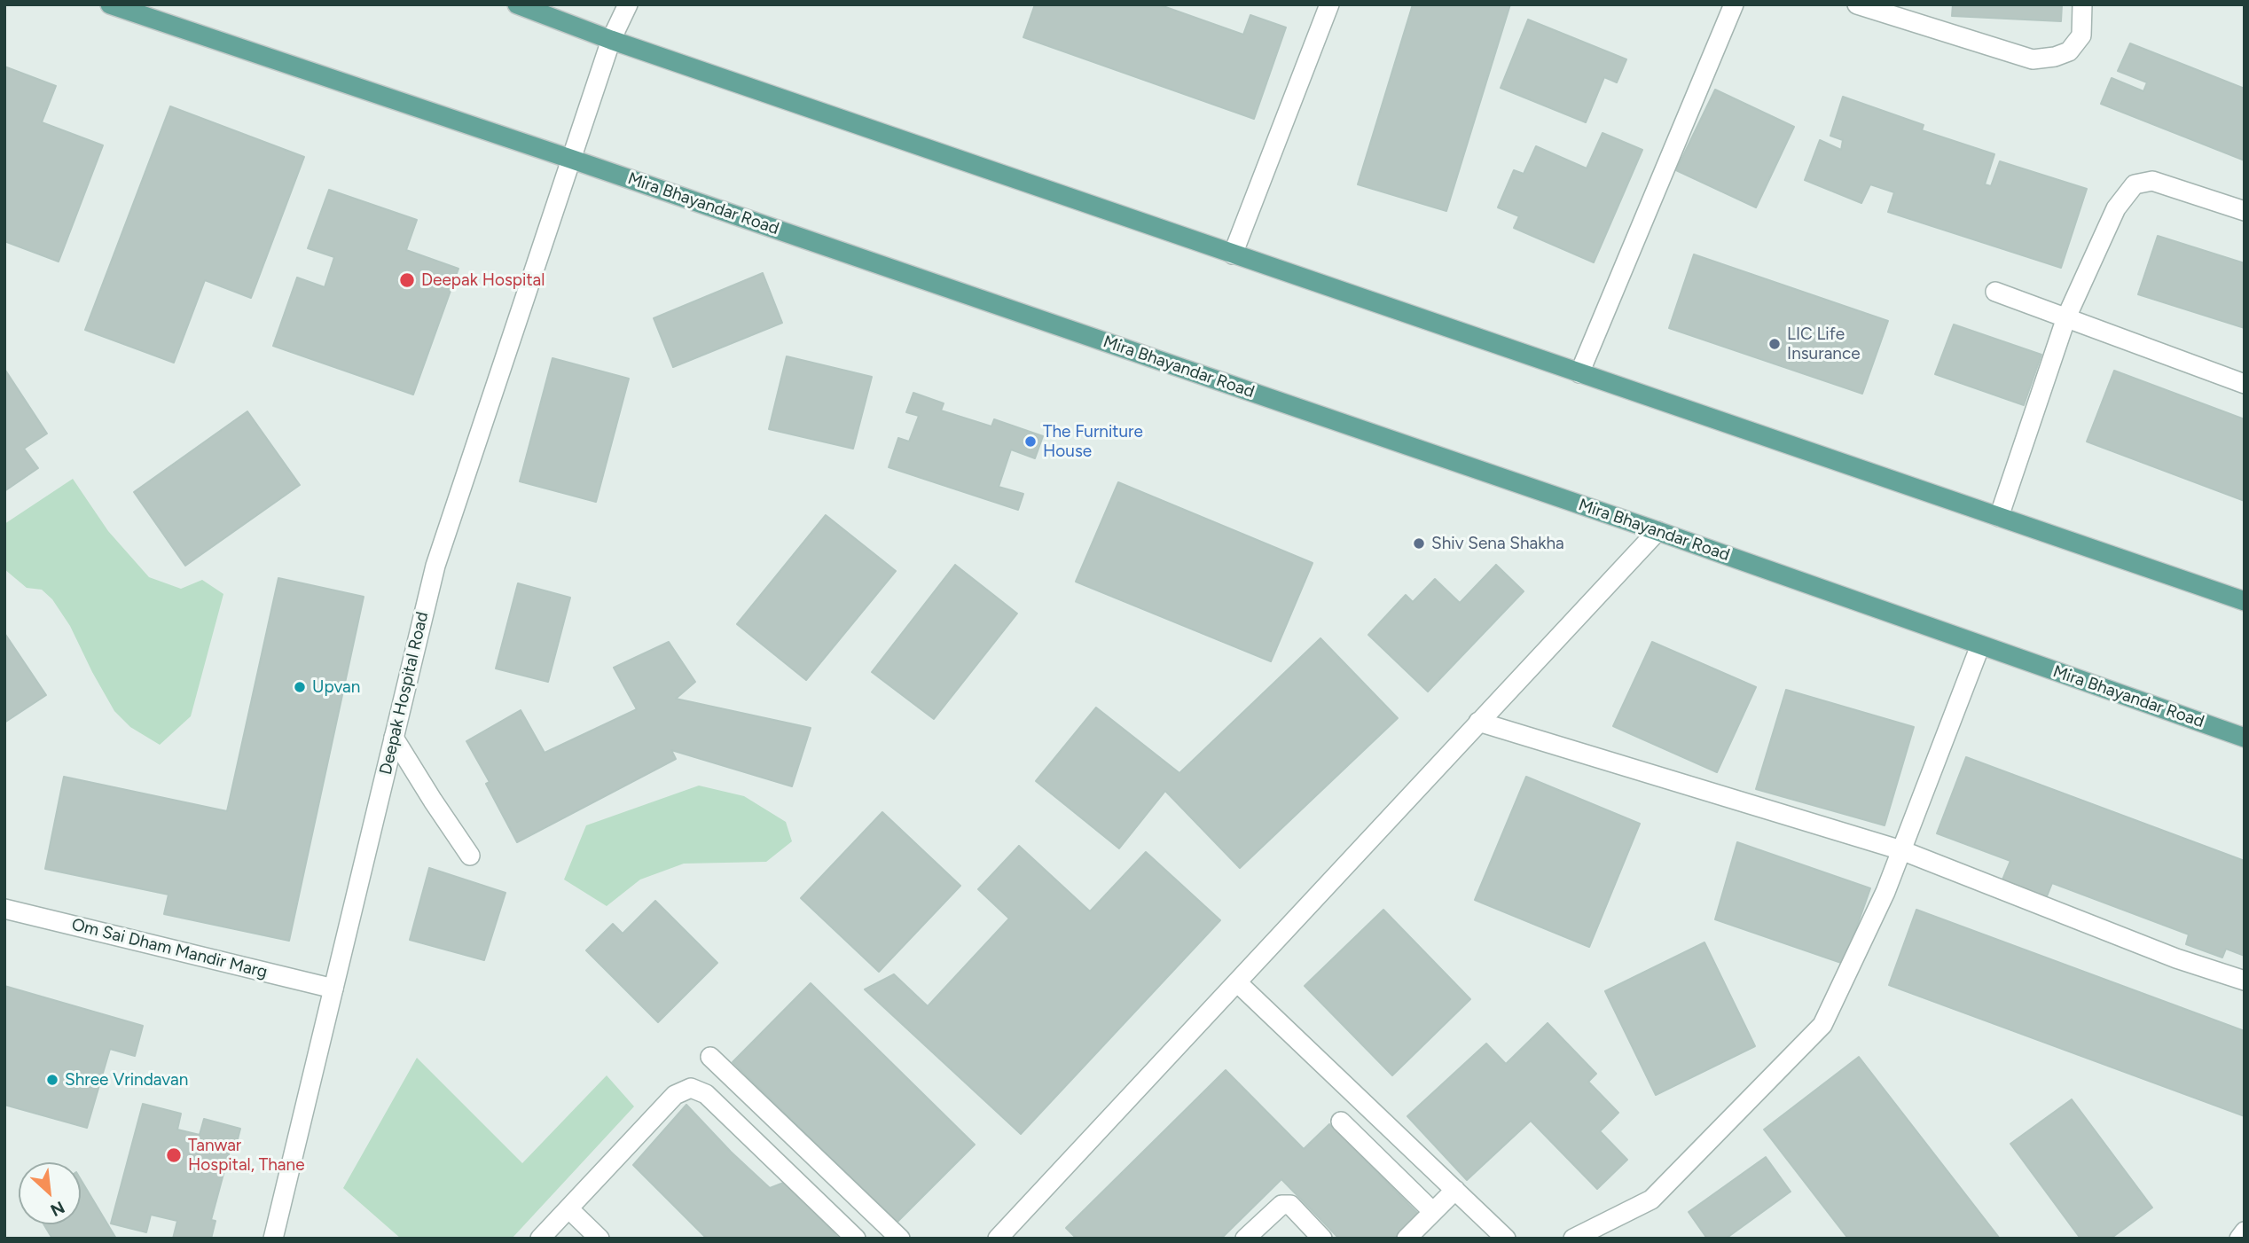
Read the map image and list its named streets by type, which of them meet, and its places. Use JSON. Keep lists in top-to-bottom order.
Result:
{
  "streets": {
    "main road": ["Mira Bhayandar Road"],
    "street": ["Deepak Hospital Road", "Om Sai Dham Mandir Marg"]
  },
  "crossings": [
    ["Mira Bhayandar Road", "Deepak Hospital Road"],
    ["Deepak Hospital Road", "Om Sai Dham Mandir Marg"]
  ],
  "places": [
    "Deepak Hospital",
    "LIC Life Insurance",
    "The Furniture House",
    "Shiv Sena Shakha",
    "Upvan",
    "Shree Vrindavan",
    "Tanwar Hospital, Thane"
  ],
  "north": "bottom right"
}
